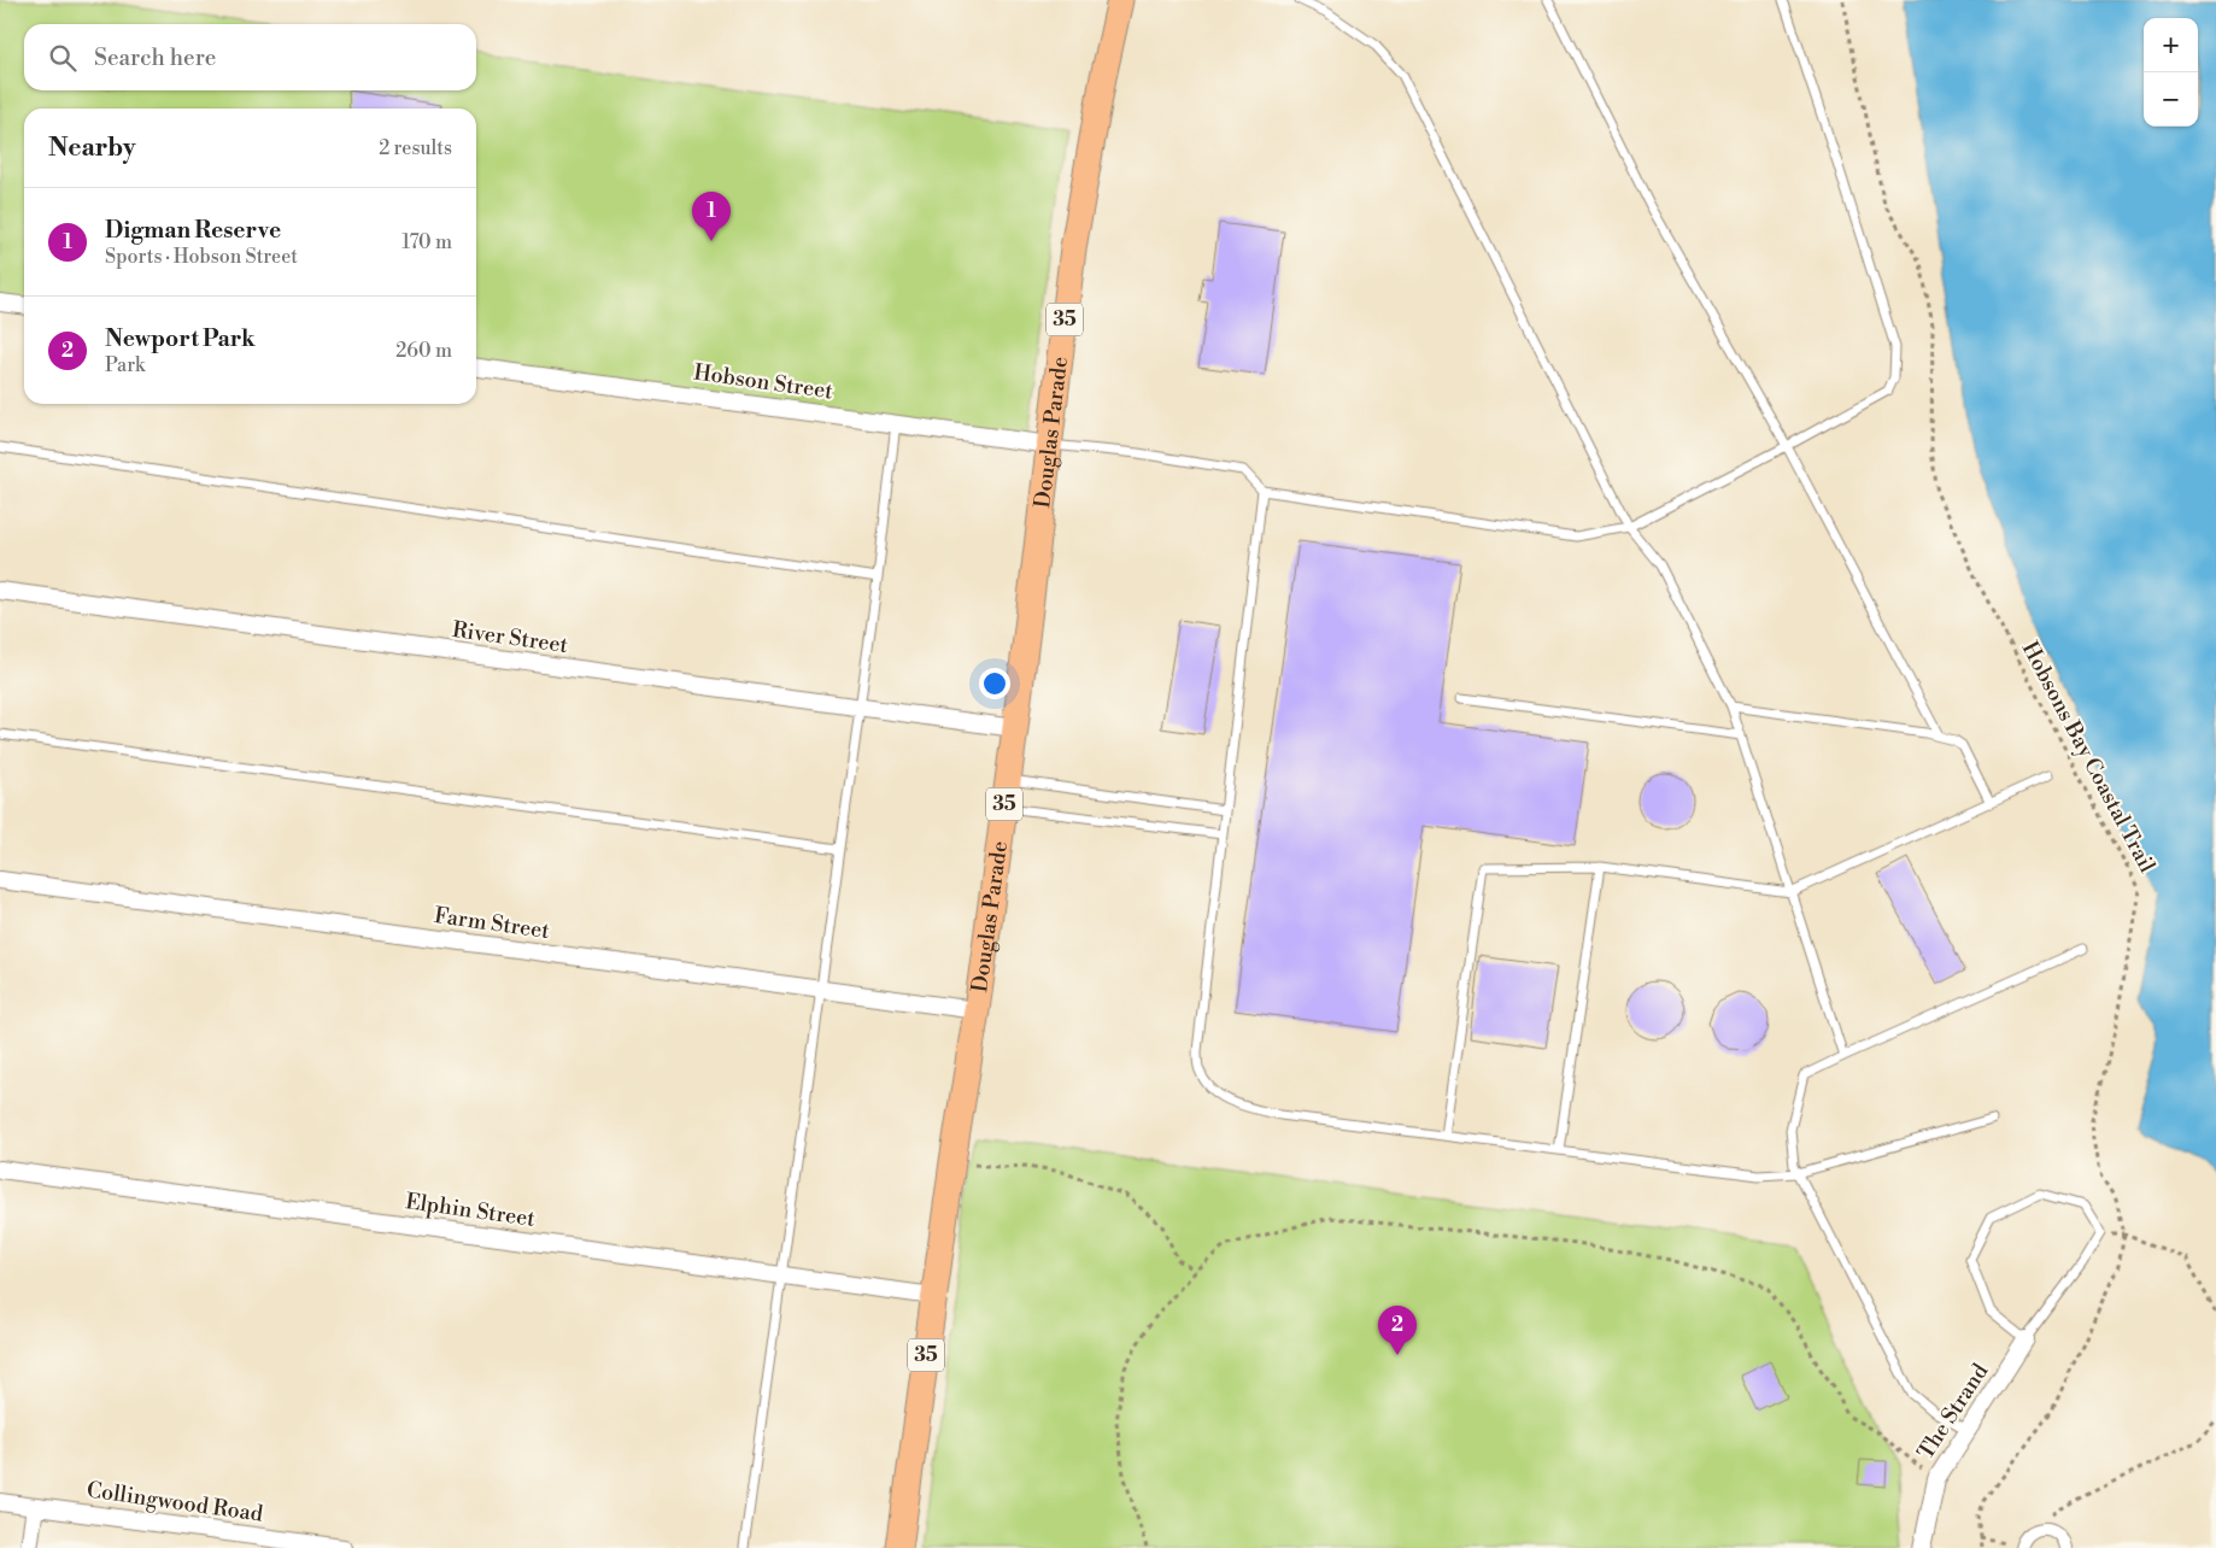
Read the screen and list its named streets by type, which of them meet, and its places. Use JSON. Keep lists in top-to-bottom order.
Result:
{
  "streets": {
    "main road": ["35", "Douglas Parade"],
    "street": [
      "Hobson Street",
      "River Street",
      "Farm Street",
      "Elphin Street",
      "The Strand",
      "Collingwood Road"
    ],
    "path": ["Hobsons Bay Coastal Trail"]
  },
  "crossings": [
    ["Hobson Street", "Douglas Parade"],
    ["Douglas Parade", "River Street"],
    ["Douglas Parade", "Farm Street"],
    ["Douglas Parade", "Elphin Street"]
  ],
  "page": {
    "map_buttons": ["+", "−"],
    "search": "Search here",
    "heading": ["Nearby", "2 results"],
    "list": [
      {
        "mark": "1",
        "name": "Digman Reserve",
        "note": "Sports · Hobson Street",
        "value": "170 m"
      },
      {
        "mark": "2",
        "name": "Newport Park",
        "note": "Park",
        "value": "260 m"
      }
    ],
    "pins": ["1", "2"]
  }
}
